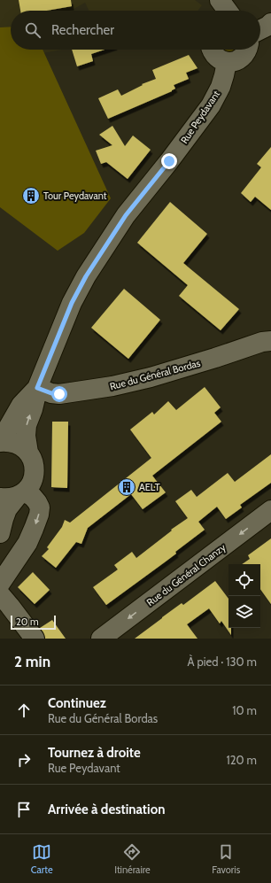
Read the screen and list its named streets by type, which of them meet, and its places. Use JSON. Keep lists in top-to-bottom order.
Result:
{
  "streets": {
    "street": ["Rue Peydavant", "Rue du Général Bordas", "Rue du Général Chanzy"]
  },
  "crossings": [
    ["Rue Peydavant", "Rue du Général Bordas"]
  ],
  "one_way": ["Rue du Général Chanzy"],
  "places": {
    "building": ["Tour Peydavant", "AELT"]
  },
  "scale_bar": "20 m",
  "page": {
    "search": "Rechercher",
    "scale": "20 m",
    "heading": ["2 min", "À pied · 130 m"],
    "list": [
      ["Continuez", "Rue du Général Bordas", "10 m"],
      ["Tournez à droite", "Rue Peydavant", "120 m"],
      "Arrivée à destination"
    ],
    "nav": ["Carte", "Itinéraire", "Favoris"]
  }
}
